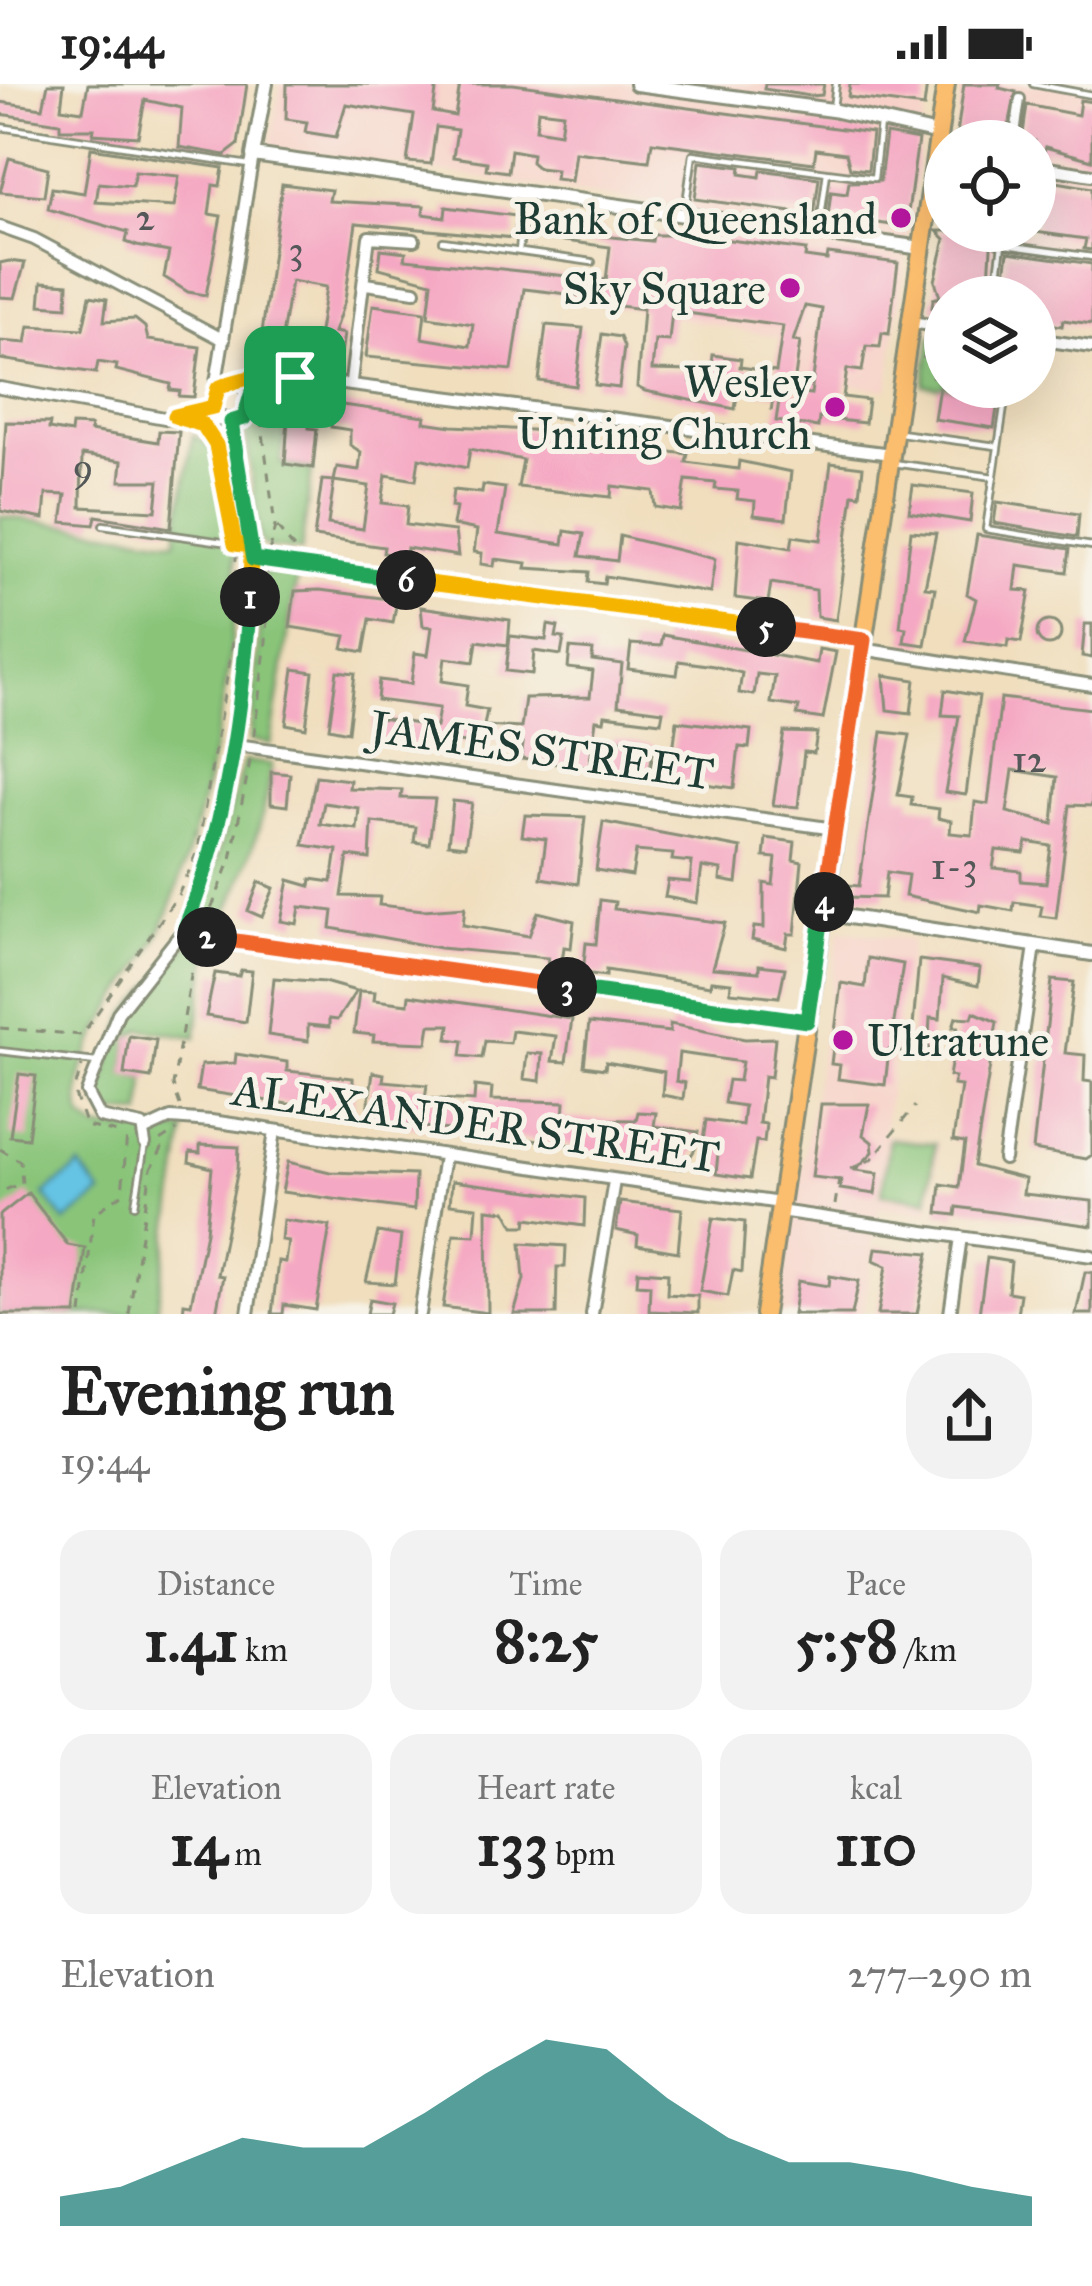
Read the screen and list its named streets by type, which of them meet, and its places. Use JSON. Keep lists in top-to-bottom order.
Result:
{
  "streets": {
    "street": ["JAMES STREET", "ALEXANDER STREET"]
  },
  "places": [
    "Bank of Queensland",
    "Sky Square",
    "Wesley Uniting Church",
    "Ultratune"
  ],
  "house_numbers": [
    "2",
    "3",
    "9",
    "12",
    "1-3"
  ],
  "page": {
    "status": "19:44",
    "pins": [
      "6",
      "1",
      "5",
      "4",
      "2",
      "3"
    ],
    "heading": ["Evening run", "19:44"],
    "stats": [
      ["Distance", "1.41 km"],
      ["Time", "8:25"],
      ["Pace", "5:58 /km"],
      ["Elevation", "14 m"],
      ["Heart rate", "133 bpm"],
      ["kcal", "110"]
    ],
    "chart": ["Elevation", "277–290 m"]
  }
}
